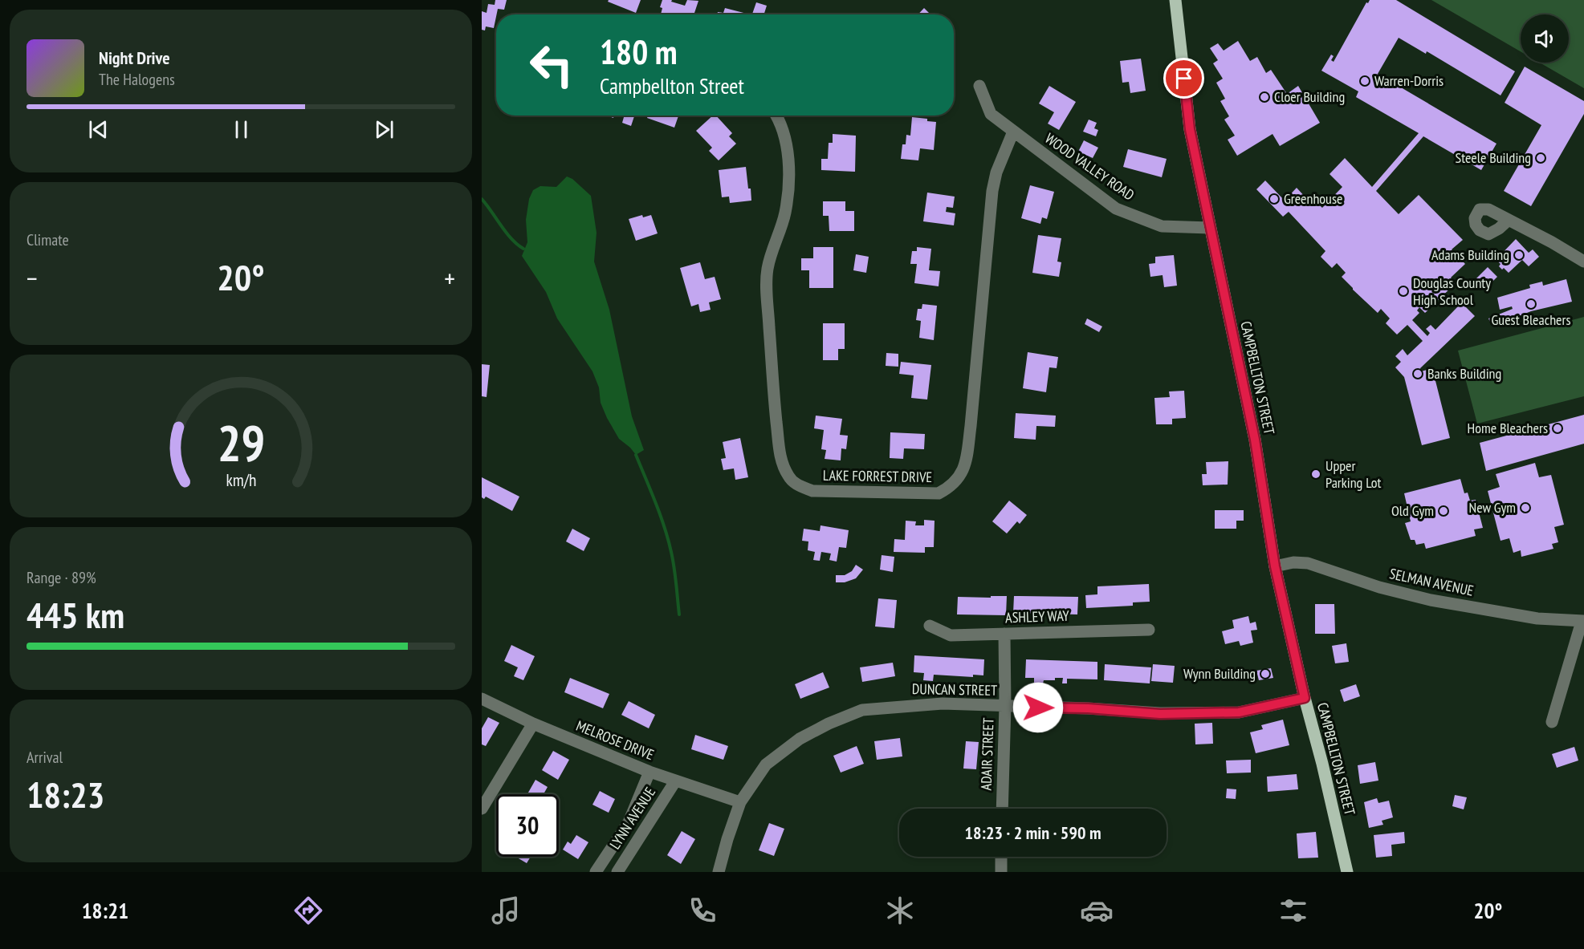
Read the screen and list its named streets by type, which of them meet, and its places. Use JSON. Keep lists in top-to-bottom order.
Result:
{
  "streets": {
    "main road": ["CAMPBELLTON STREET"],
    "street": [
      "WOOD VALLEY ROAD",
      "LAKE FORREST DRIVE",
      "SELMAN AVENUE",
      "ASHLEY WAY",
      "DUNCAN STREET",
      "MELROSE DRIVE",
      "ADAIR STREET",
      "LYNN AVENUE"
    ]
  },
  "crossings": [
    ["WOOD VALLEY ROAD", "CAMPBELLTON STREET"],
    ["WOOD VALLEY ROAD", "LAKE FORREST DRIVE"],
    ["CAMPBELLTON STREET", "SELMAN AVENUE"],
    ["CAMPBELLTON STREET", "DUNCAN STREET"],
    ["ASHLEY WAY", "ADAIR STREET"],
    ["DUNCAN STREET", "MELROSE DRIVE"],
    ["DUNCAN STREET", "ADAIR STREET"],
    ["MELROSE DRIVE", "LYNN AVENUE"]
  ],
  "places": [
    "Warren-Dorris",
    "Cloer Building",
    "Steele Building",
    "Greenhouse",
    "Adams Building",
    "Douglas County High School",
    "Guest Bleachers",
    "Banks Building",
    "Home Bleachers",
    "Upper Parking Lot",
    "New Gym",
    "Old Gym",
    "Wynn Building"
  ],
  "page": {
    "turn": ["180 m", "Campbellton Street"],
    "song": ["Night Drive", "The Halogens"],
    "tile": [
      "Climate",
      ["Range · 89%", "445 km"],
      ["Arrival", "18:23"]
    ],
    "heat": ["−", "20°", "+"],
    "limit": "30",
    "trip": "18:23 · 2 min · 590 m",
    "tabs": ["18:21", "20°"],
    "gauge": ["29", "km/h"]
  }
}
